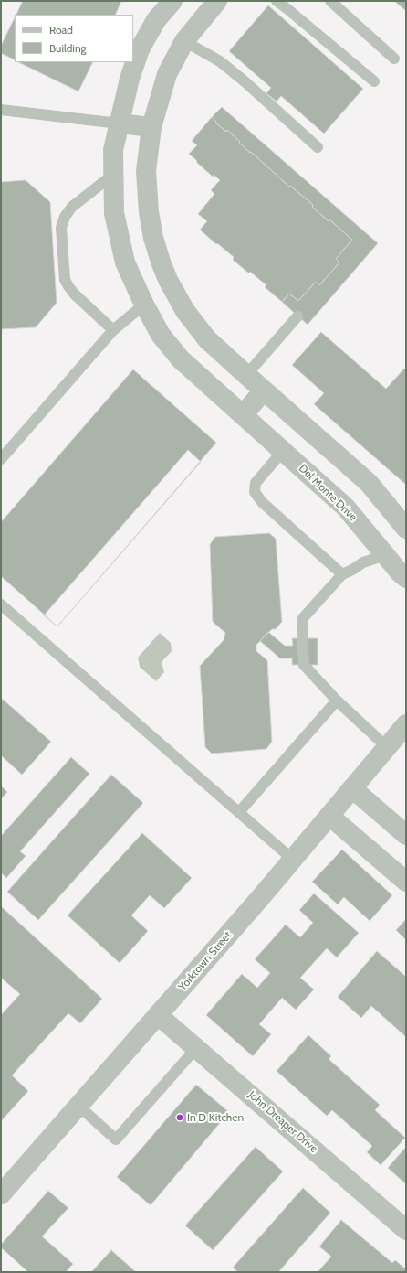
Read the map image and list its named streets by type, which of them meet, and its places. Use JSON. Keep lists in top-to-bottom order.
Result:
{
  "streets": {
    "street": ["Del Monte Drive", "Yorktown Street", "John Dreaper Drive"]
  },
  "crossings": [
    ["Yorktown Street", "John Dreaper Drive"]
  ],
  "places": ["In D Kitchen"],
  "legend": ["Road", "Building"]
}
